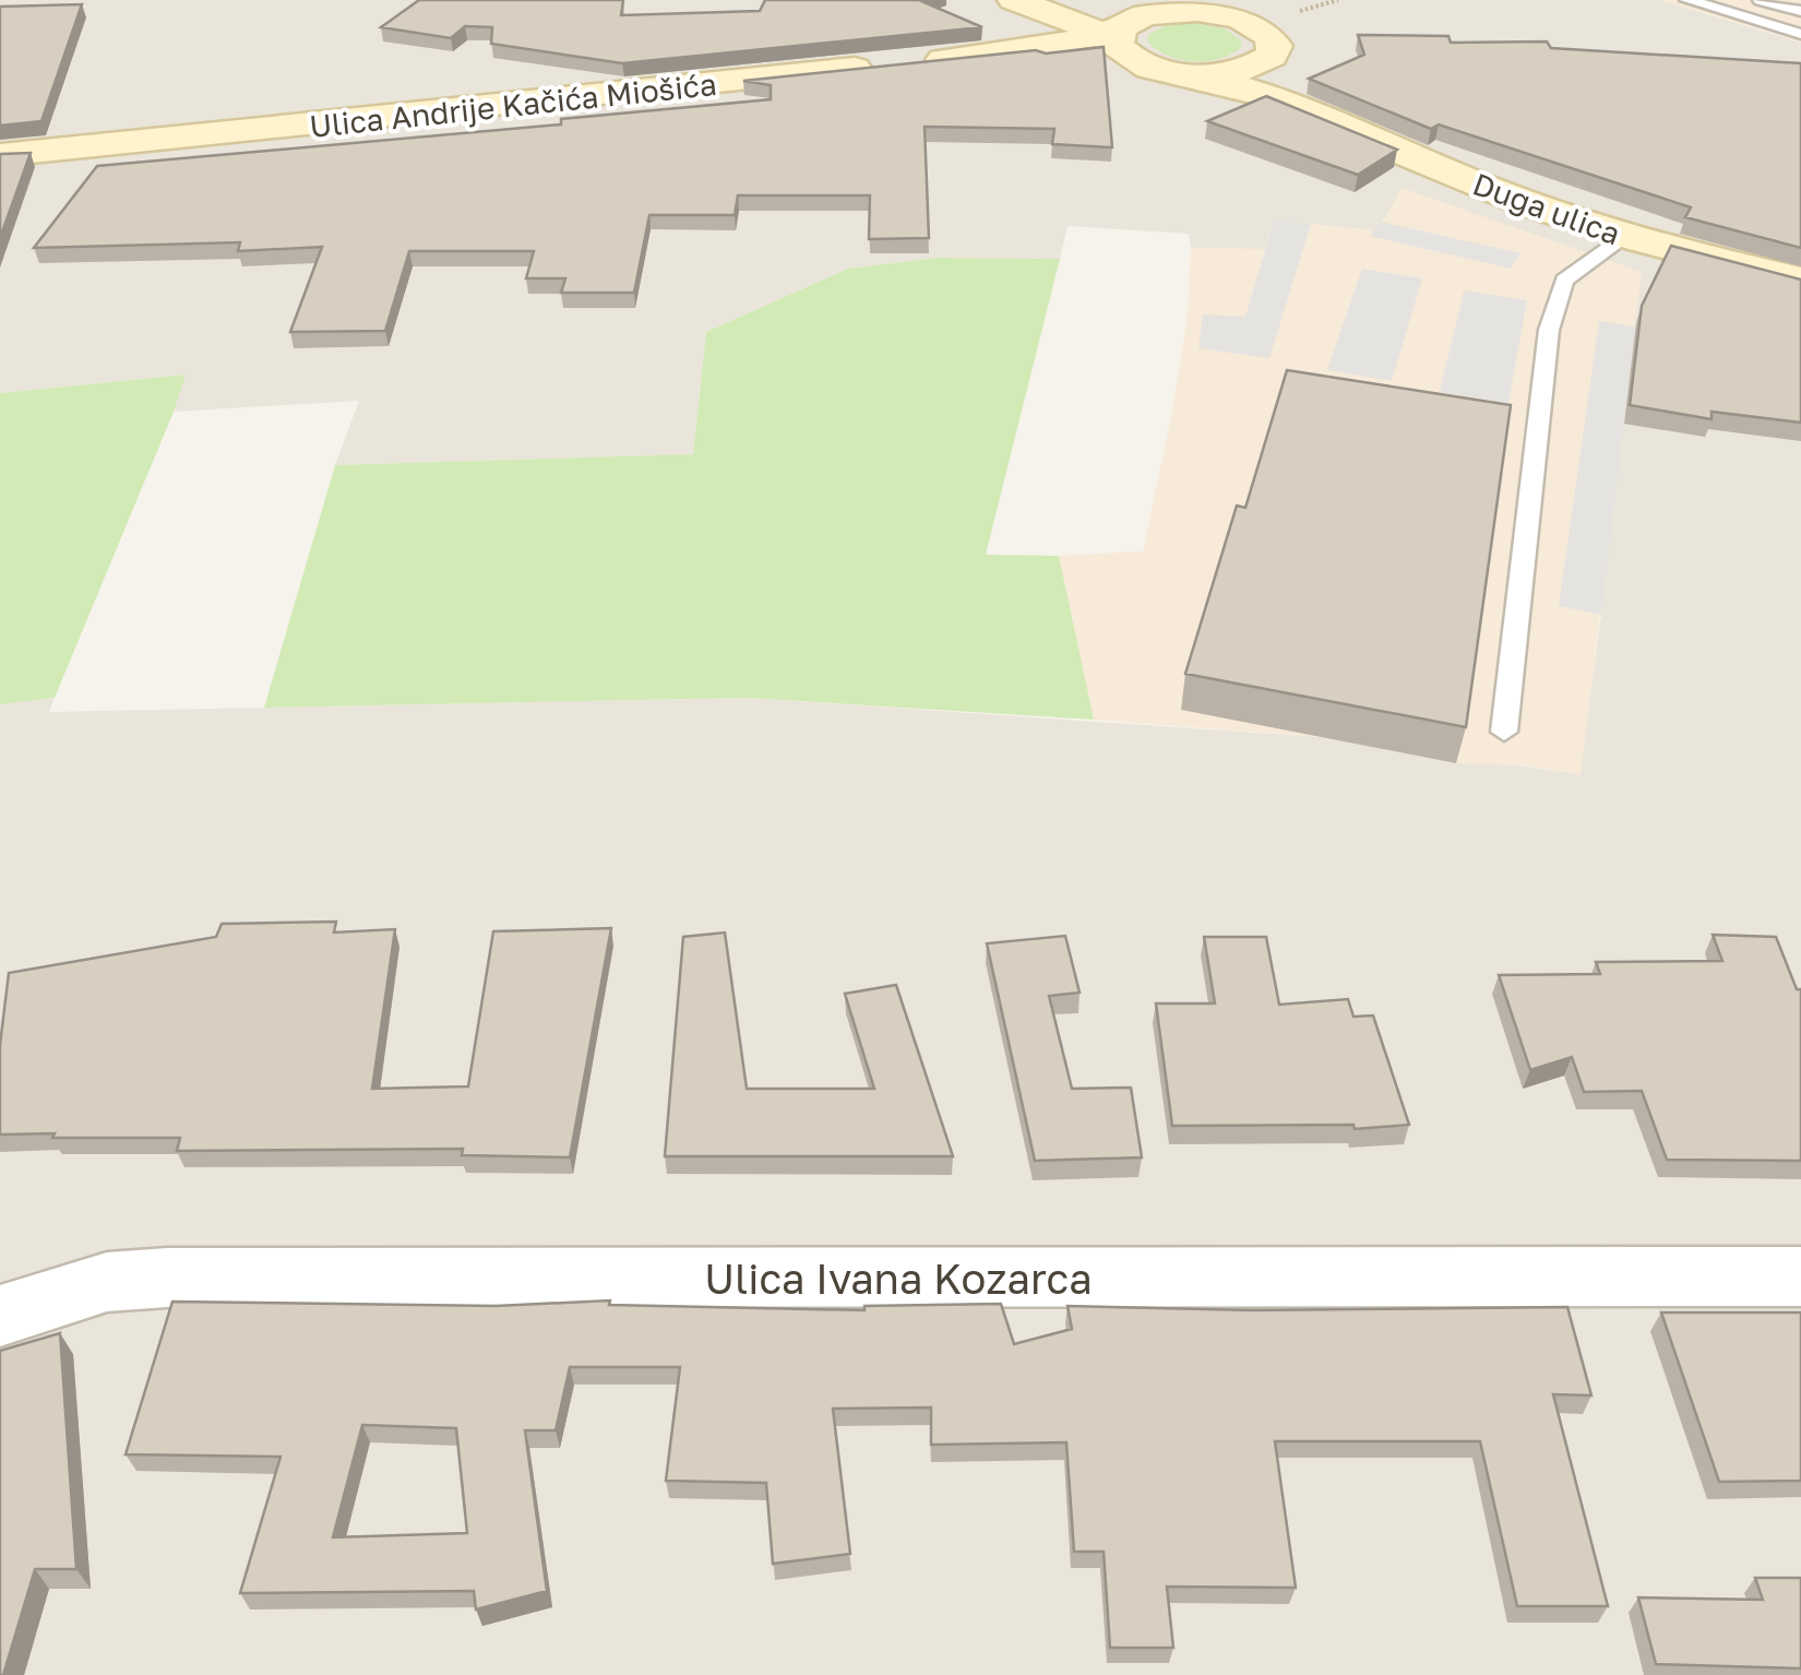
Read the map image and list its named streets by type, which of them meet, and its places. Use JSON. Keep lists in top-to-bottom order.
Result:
{
  "streets": {
    "main road": ["Ulica Andrije Kačića Miošića", "Duga ulica"],
    "street": ["Ulica Ivana Kozarca"]
  },
  "crossings": [
    ["Ulica Andrije Kačića Miošića", "Duga ulica"]
  ]
}
